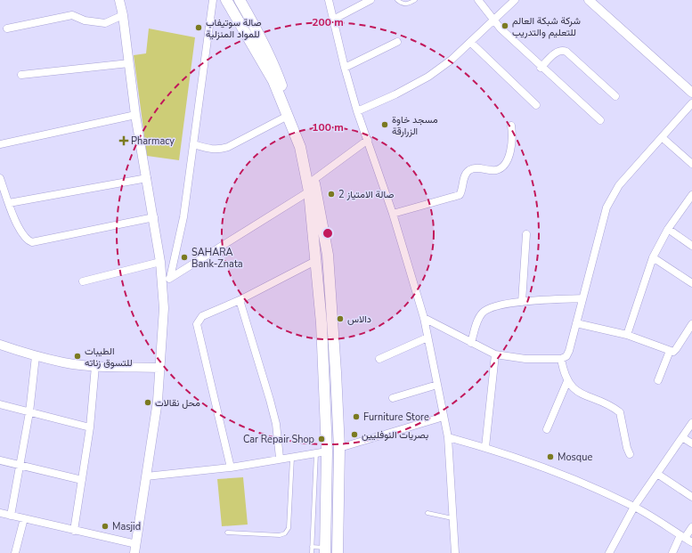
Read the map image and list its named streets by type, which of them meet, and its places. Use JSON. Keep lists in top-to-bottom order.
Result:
{
  "places": {
    "other": [
      "شركة شبكة العالم للتعليم والتدريب",
      "صالة سوتيفاب للمواد المنزلية",
      "مسجد خاوة الزرارقة",
      "صالة الامتياز 2",
      "SAHARA Bank-Znata",
      "دالاس",
      "الطيبات للتسوق زناته",
      "محل نقالات",
      "Furniture Store",
      "بصريات النوفليين",
      "Car Repair Shop",
      "Mosque",
      "Masjid"
    ],
    "health": ["Pharmacy"]
  },
  "rings": ["200 m", "100 m"]
}
